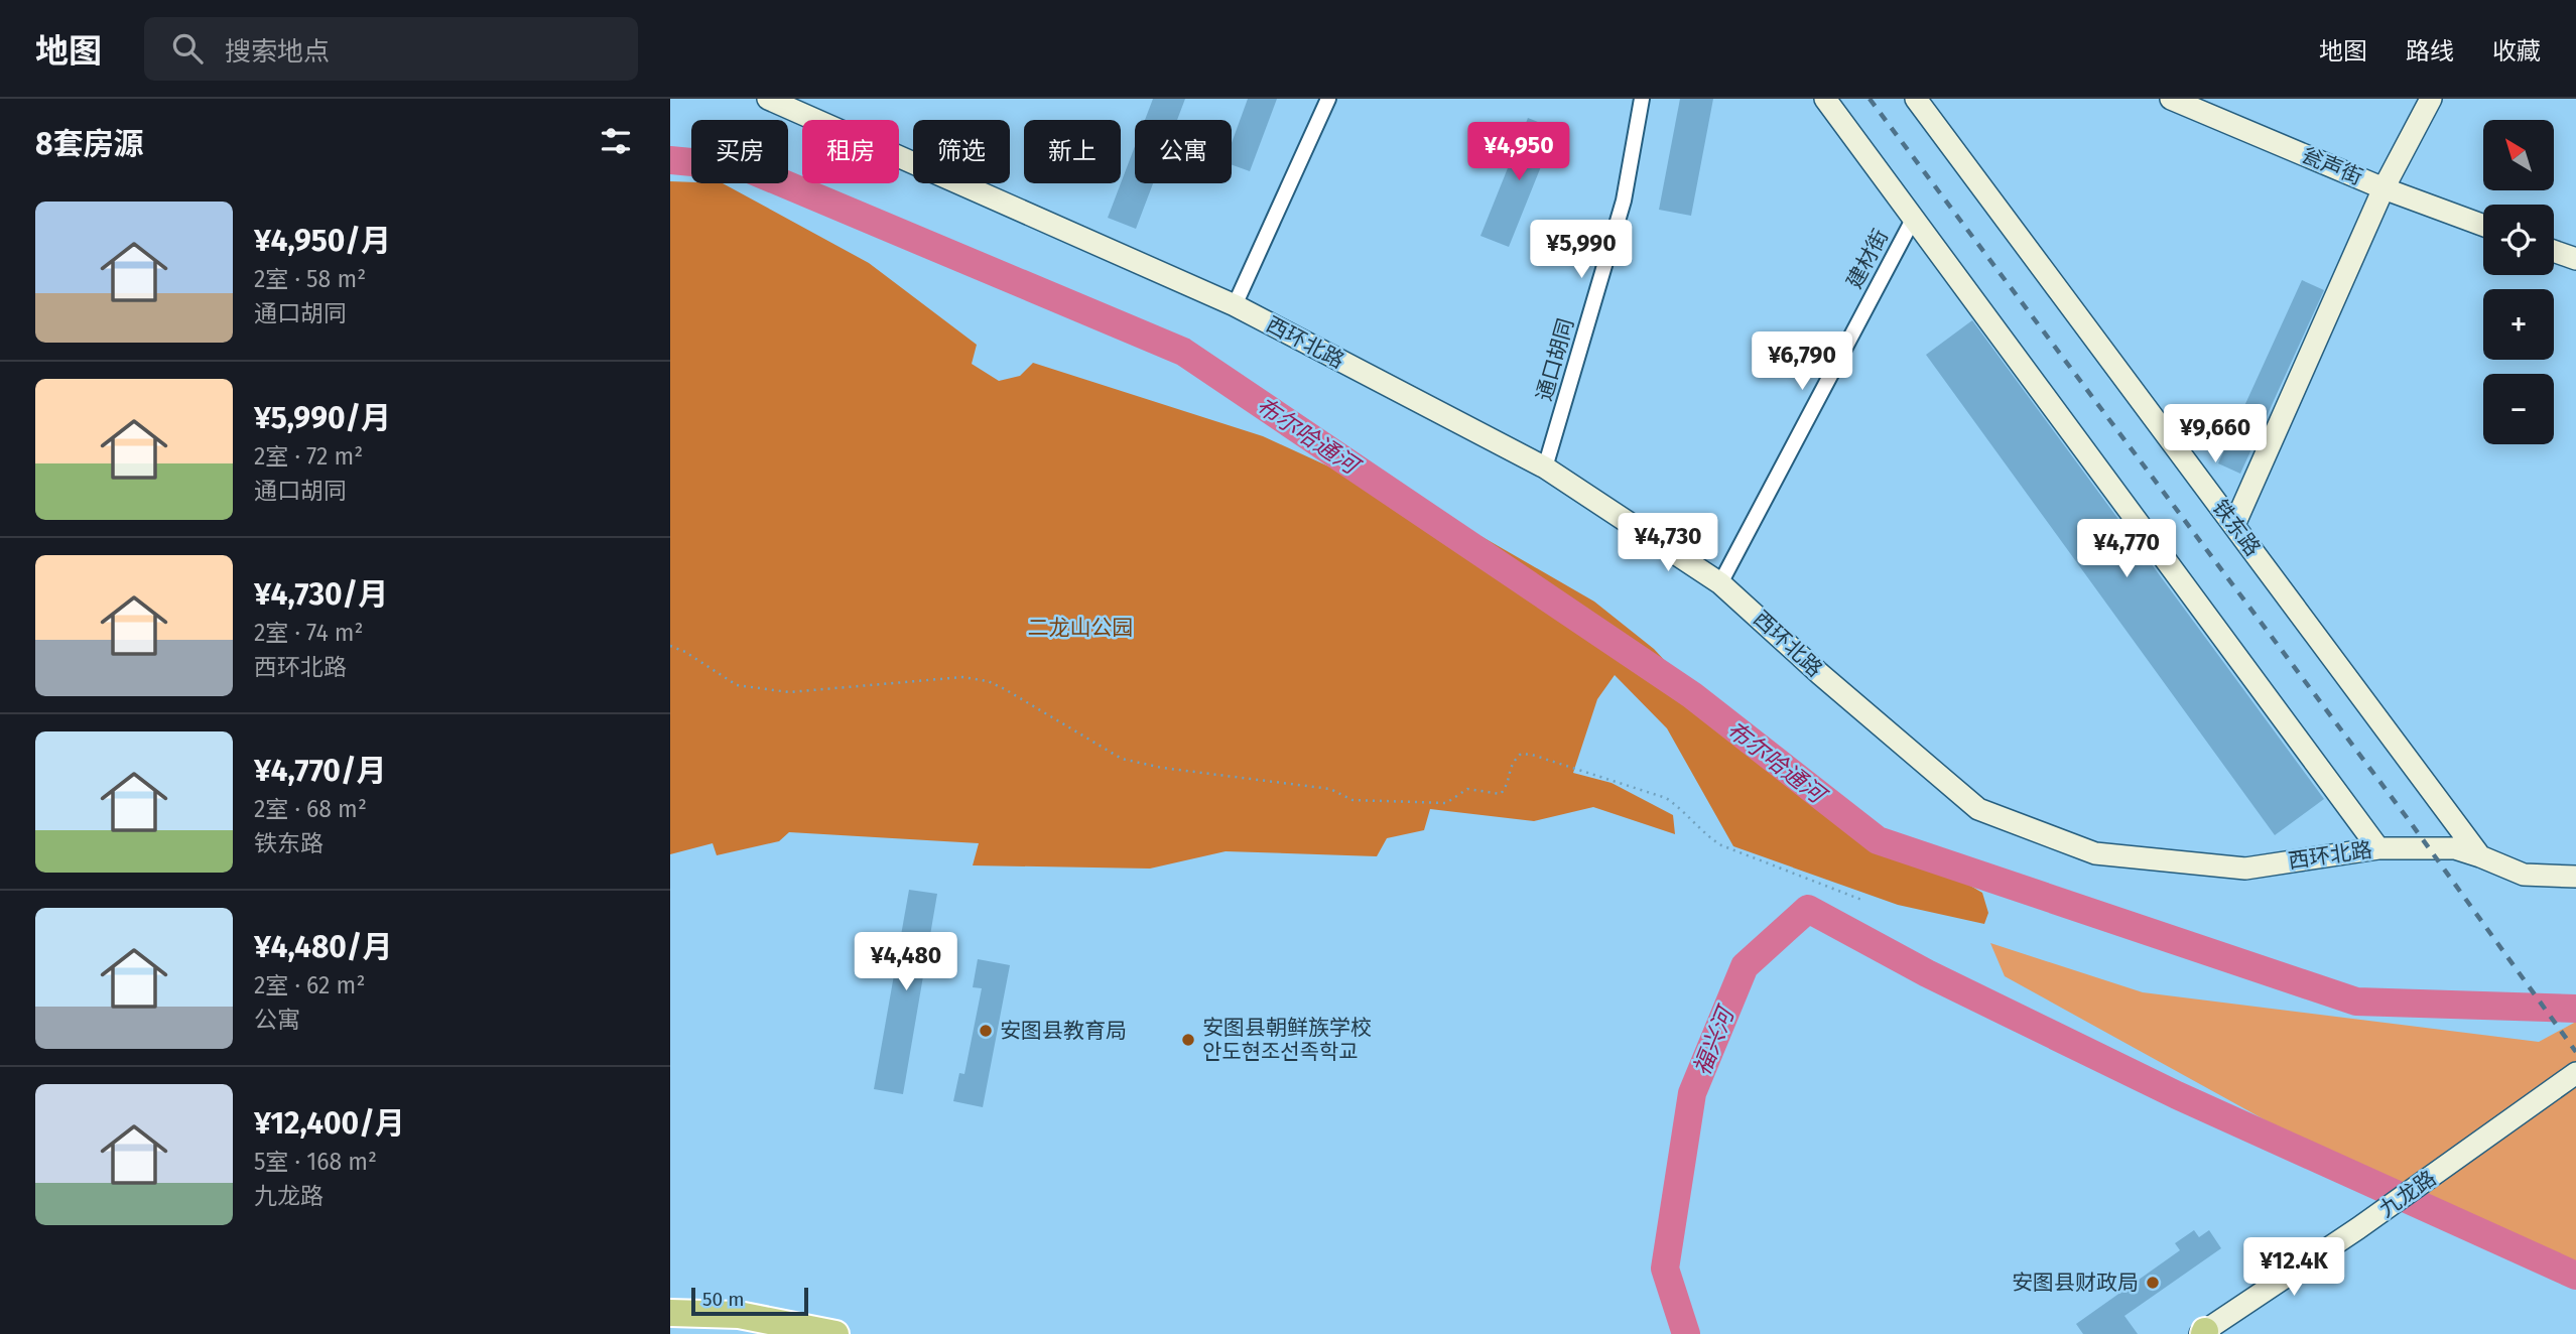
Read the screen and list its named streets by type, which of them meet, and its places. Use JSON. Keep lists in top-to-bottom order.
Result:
{
  "streets": {
    "street": [
      "瓮声街",
      "建材街",
      "西环北路",
      "通口胡同",
      "铁东路",
      "九龙路"
    ]
  },
  "crossings": [
    ["建材街", "西环北路"],
    ["西环北路", "通口胡同"],
    ["西环北路", "铁东路"]
  ],
  "water": ["布尔哈通河", "福兴河"],
  "parks": ["二龙山公园"],
  "places": ["安图县教育局", "安图县朝鲜族学校 안도현조선족학교", "安图县财政局"],
  "scale_bar": "50 m",
  "north": "top left",
  "page": {
    "header": "地图",
    "search": "搜索地点",
    "nav": ["地图", "路线", "收藏"],
    "heading": "8套房源",
    "map_buttons": ["+", "−"],
    "chip": [
      "买房",
      "租房",
      "筛选",
      "新上",
      "公寓"
    ],
    "price": [
      "¥4,950",
      "¥5,990",
      "¥6,790",
      "¥9,660",
      "¥4,730",
      "¥4,770",
      "¥4,480",
      "¥12.4K"
    ],
    "list": [
      {
        "name": "¥4,950/月",
        "note": "2室 · 58 m² · 通口胡同"
      },
      {
        "name": "¥5,990/月",
        "note": "2室 · 72 m² · 通口胡同"
      },
      {
        "name": "¥4,730/月",
        "note": "2室 · 74 m² · 西环北路"
      },
      {
        "name": "¥4,770/月",
        "note": "2室 · 68 m² · 铁东路"
      },
      {
        "name": "¥4,480/月",
        "note": "2室 · 62 m² · 公寓"
      },
      {
        "name": "¥12,400/月",
        "note": "5室 · 168 m² · 九龙路"
      }
    ],
    "scale": "50 m"
  }
}
